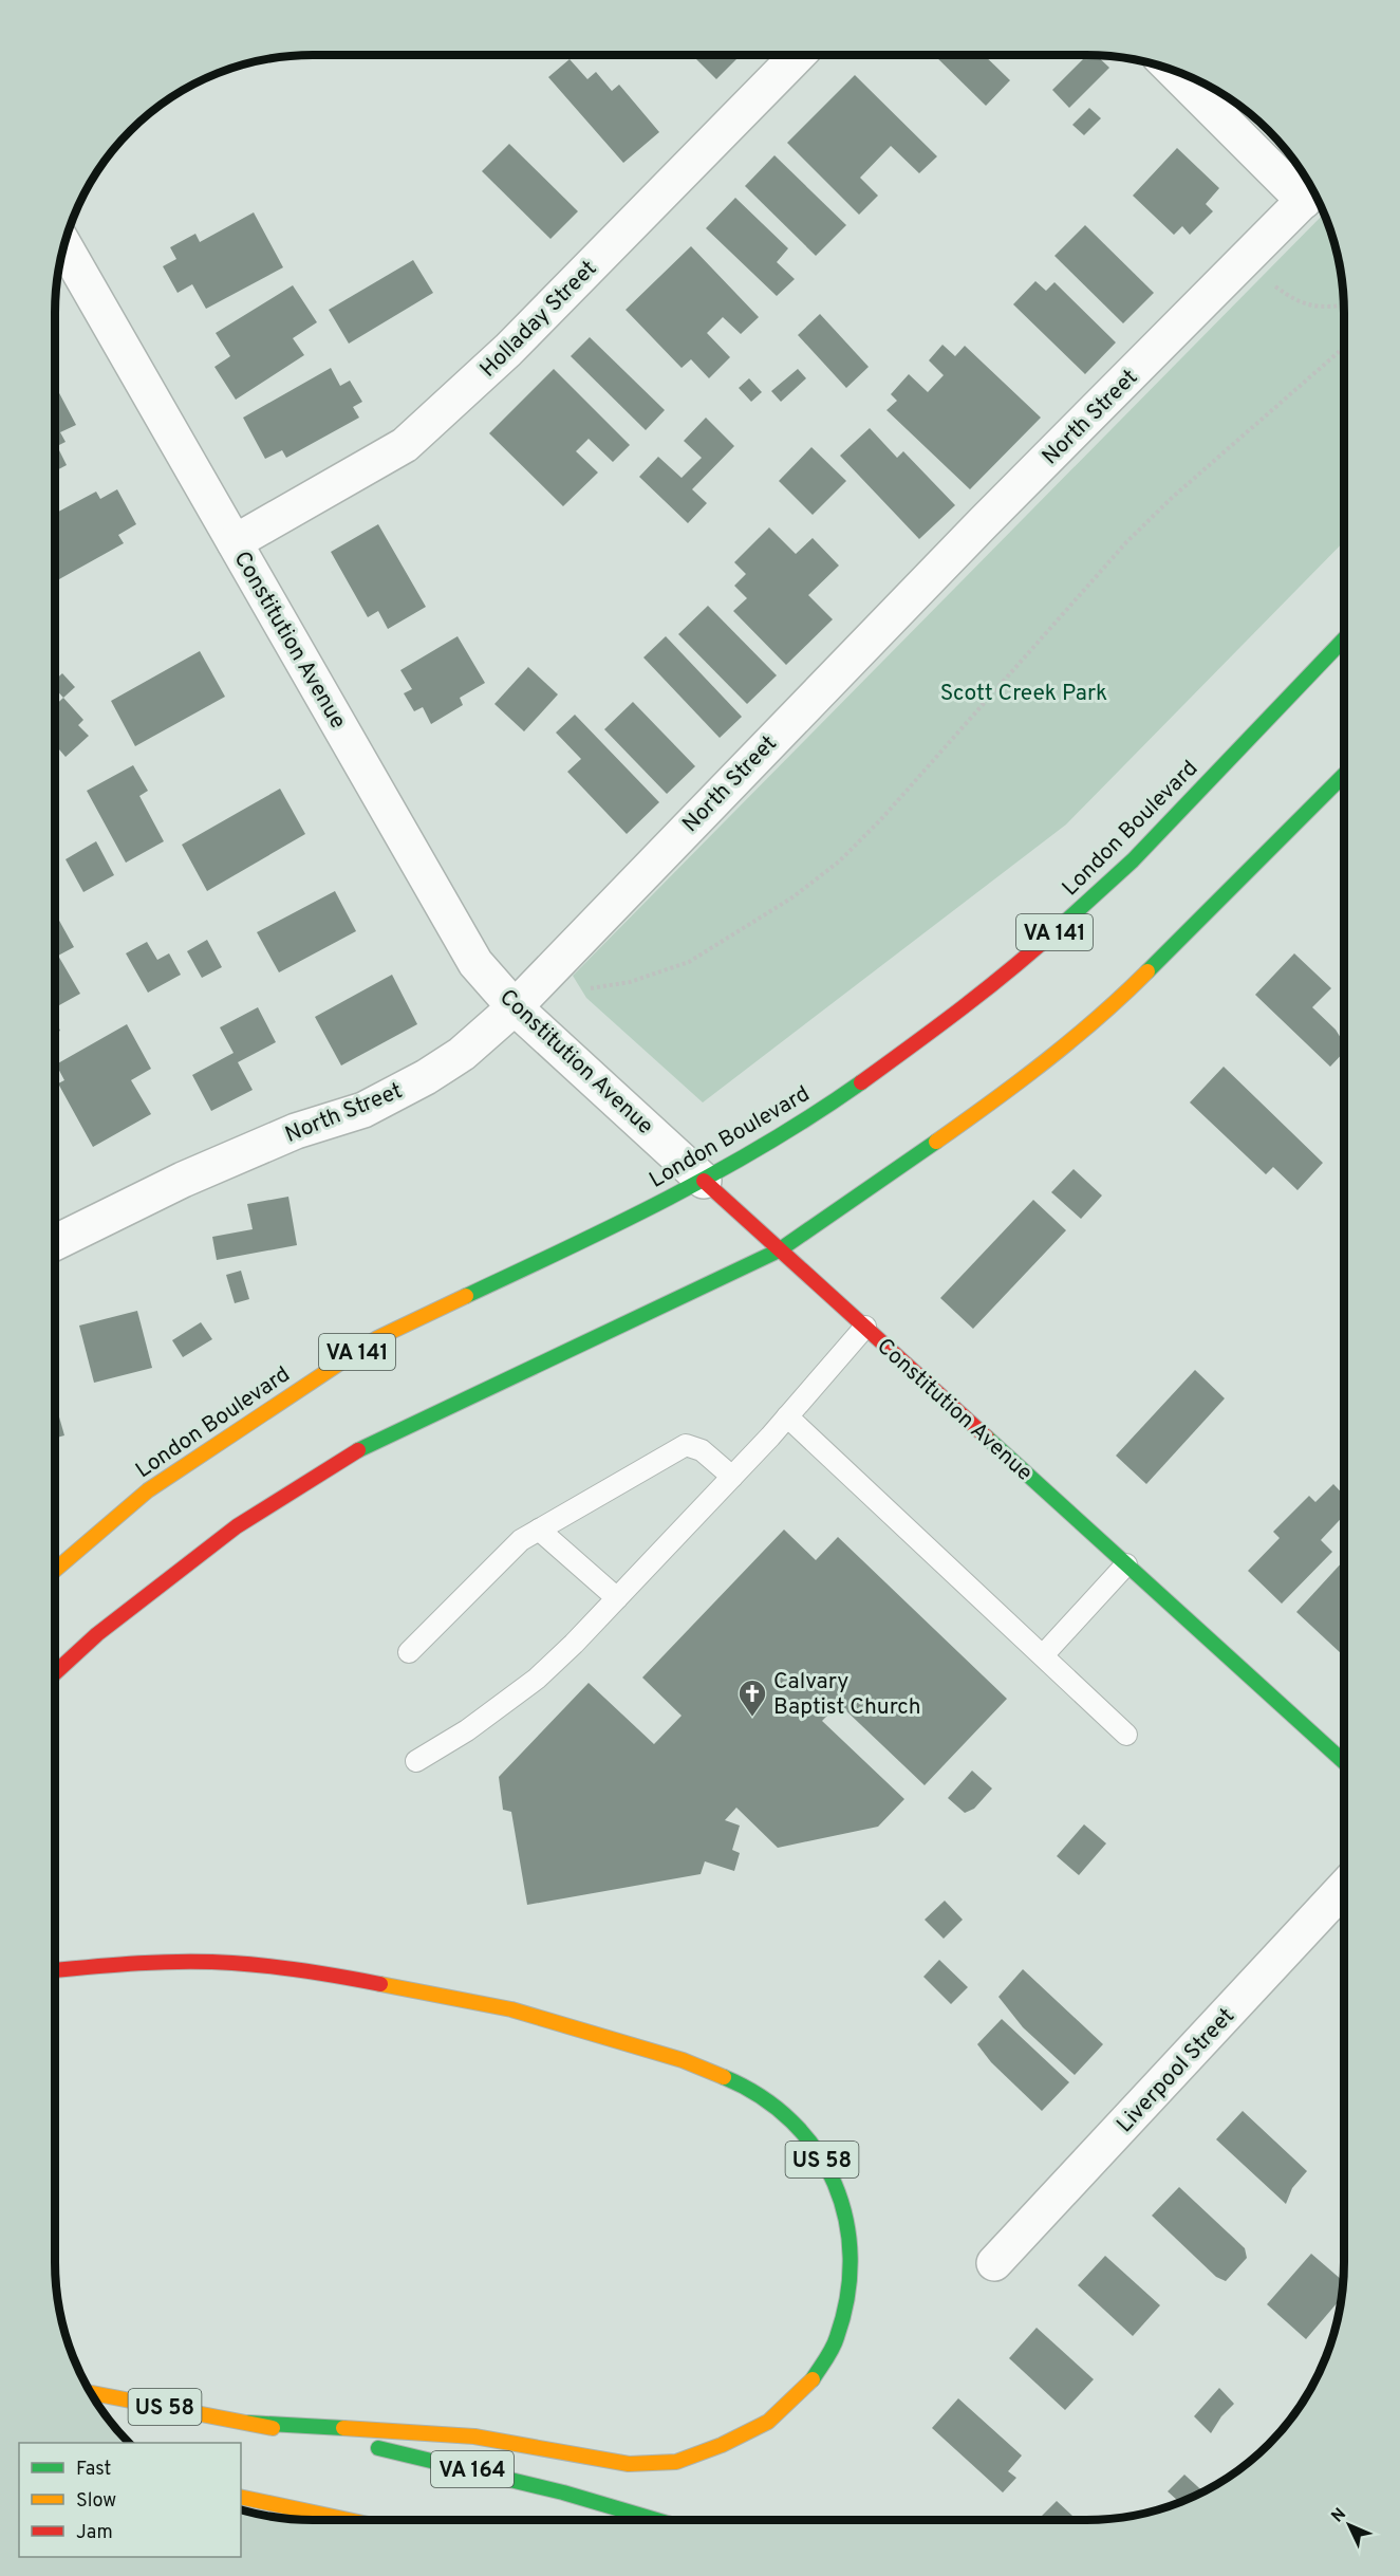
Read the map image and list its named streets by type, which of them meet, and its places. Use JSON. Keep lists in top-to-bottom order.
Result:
{
  "streets": {
    "main road": [
      "Constitution Avenue",
      "London Boulevard",
      "VA 141",
      "US 58",
      "VA 164"
    ],
    "street": ["Holladay Street", "North Street", "Liverpool Street"]
  },
  "crossings": [
    ["Holladay Street", "Constitution Avenue"],
    ["North Street", "Constitution Avenue"],
    ["Constitution Avenue", "London Boulevard"],
    ["US 58", "VA 164"]
  ],
  "parks": ["Scott Creek Park"],
  "places": {
    "church": ["Calvary Baptist Church"]
  },
  "legend": ["Fast", "Slow", "Jam"],
  "north": "top left"
}
